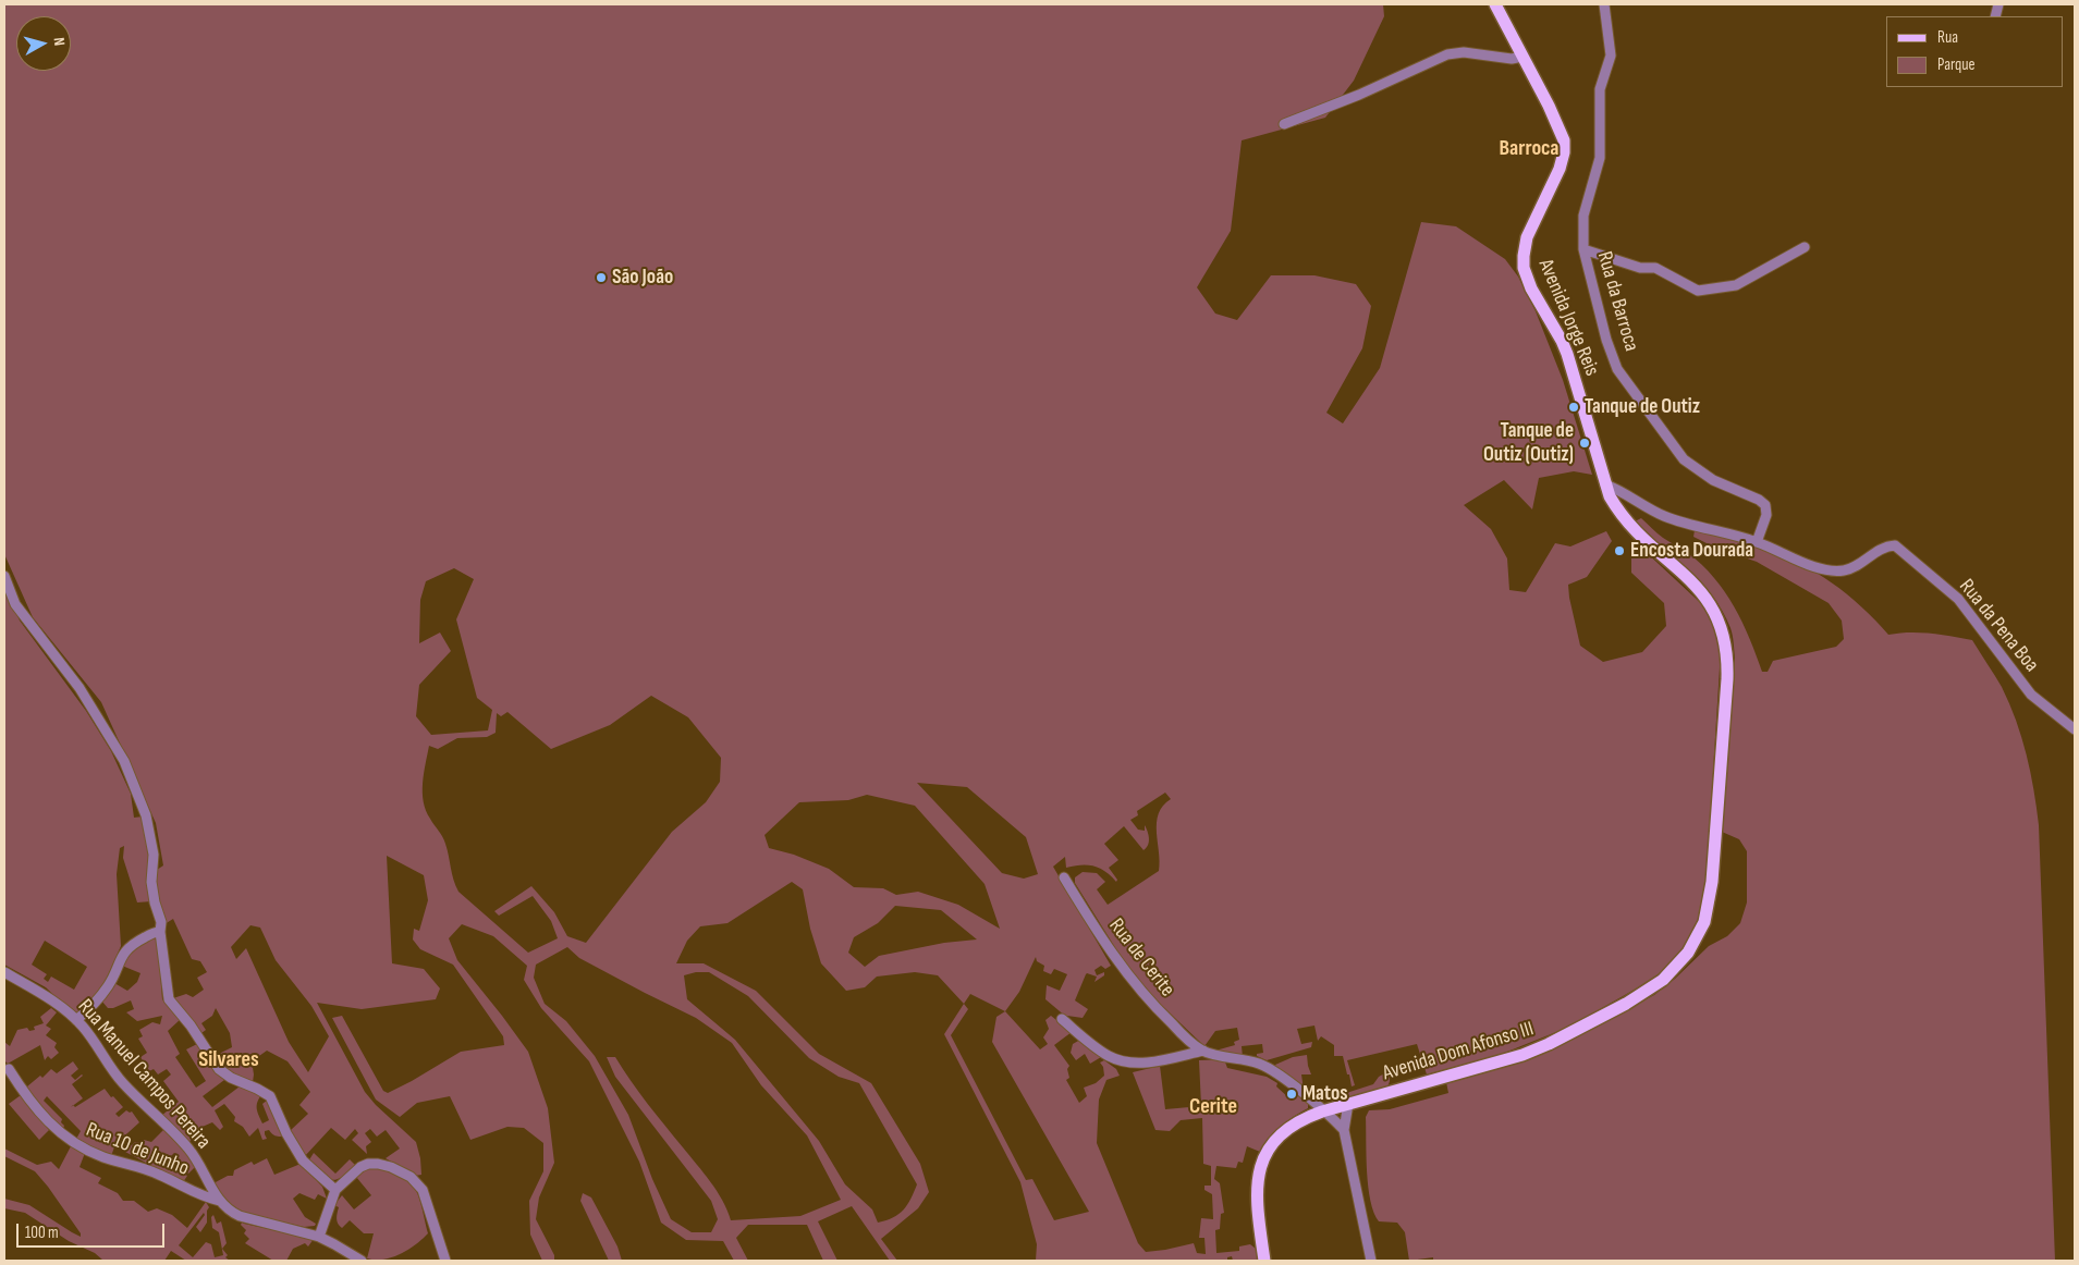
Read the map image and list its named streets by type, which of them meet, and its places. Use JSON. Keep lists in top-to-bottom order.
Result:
{
  "streets": {
    "main road": ["Avenida Jorge Reis", "Avenida Dom Afonso III"],
    "street": [
      "Rua da Barroca",
      "Rua da Pena Boa",
      "Rua de Cerite",
      "Rua Manuel Campos Pereira",
      "Rua 10 de Junho"
    ]
  },
  "crossings": [
    ["Rua da Barroca", "Rua da Pena Boa"],
    ["Avenida Jorge Reis", "Avenida Dom Afonso III"],
    ["Rua de Cerite", "Avenida Dom Afonso III"],
    ["Rua Manuel Campos Pereira", "Rua 10 de Junho"]
  ],
  "districts": ["Barroca", "Silvares", "Cerite"],
  "places": [
    "São João",
    "Tanque de Outiz",
    "Tanque de Outiz (Outiz)",
    "Encosta Dourada",
    "Matos"
  ],
  "legend": ["Rua", "Parque"],
  "scale_bar": "100 m",
  "north": "right"
}
